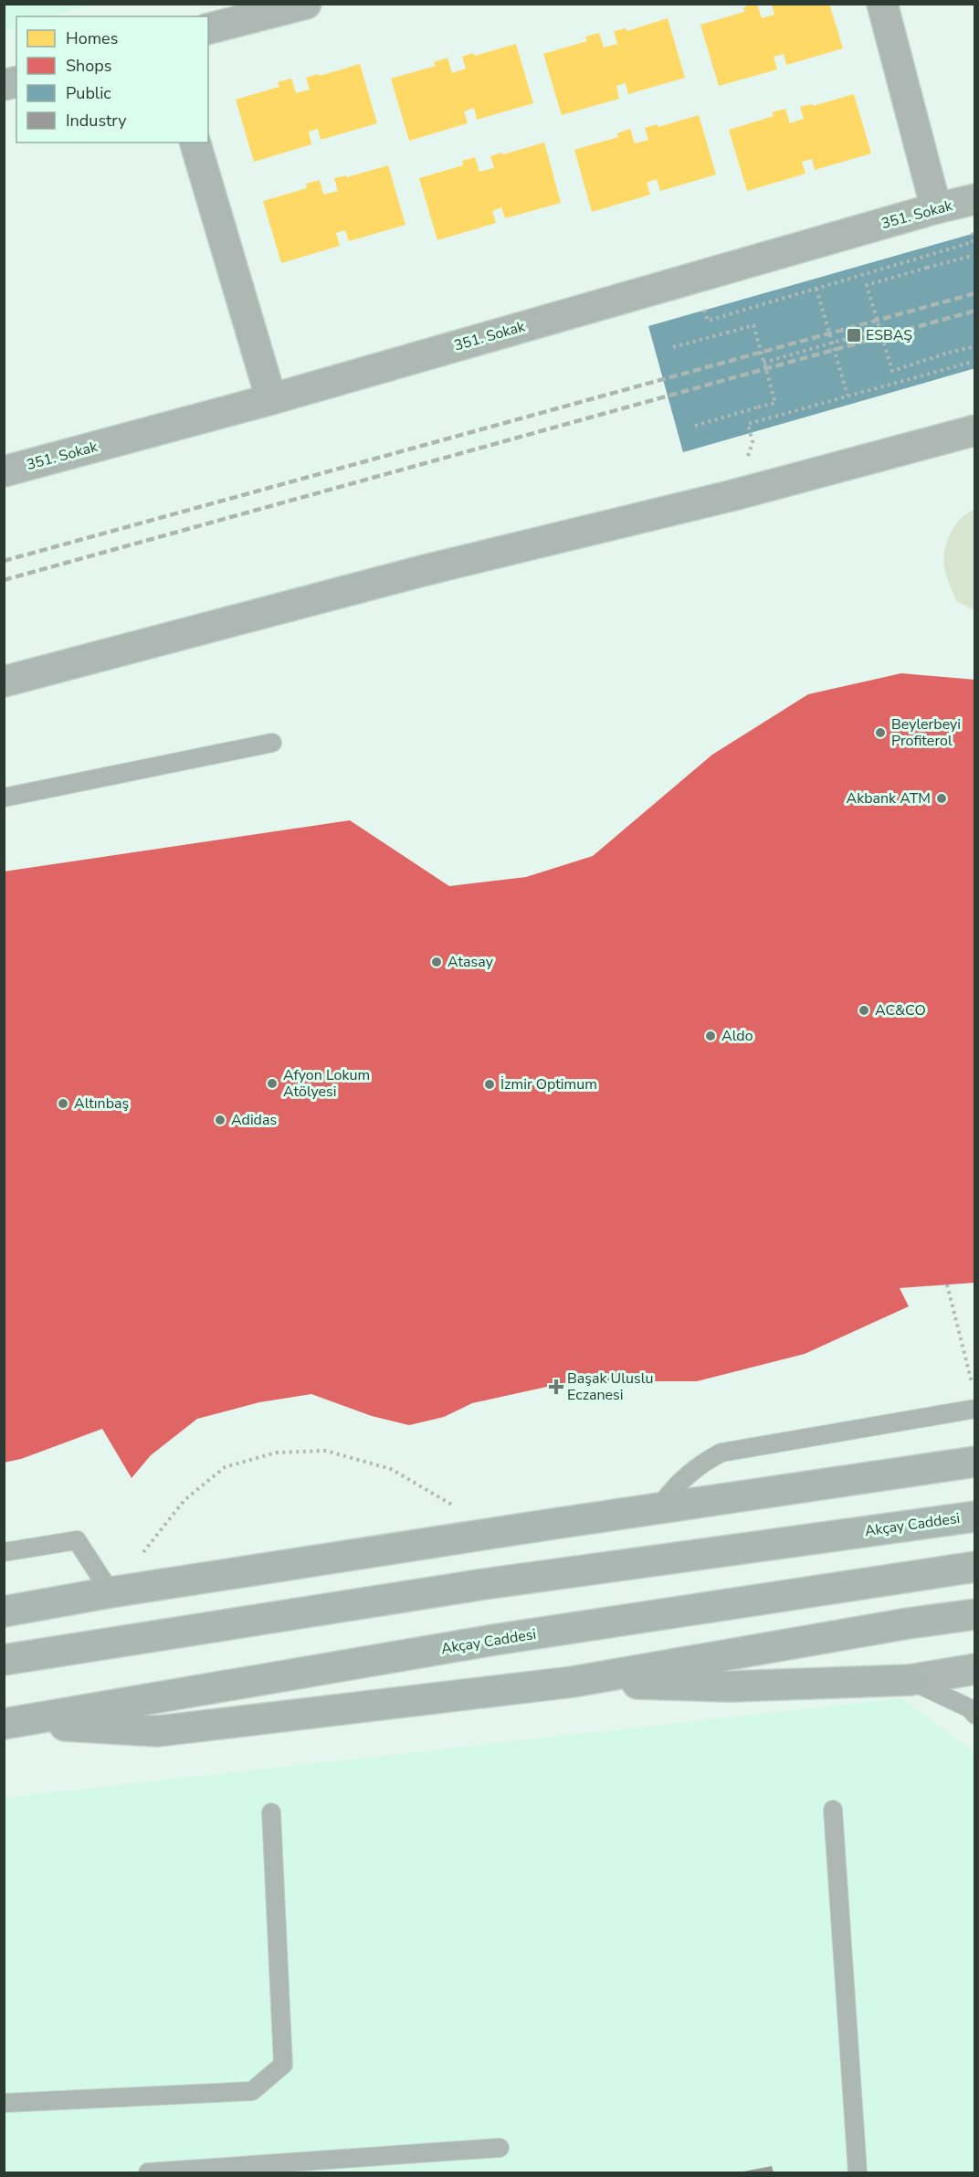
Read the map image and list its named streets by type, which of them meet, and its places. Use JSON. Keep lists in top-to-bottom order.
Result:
{
  "streets": {
    "highway": ["Akçay Caddesi"],
    "street": ["351. Sokak"]
  },
  "places": {
    "transit": ["ESBAŞ"],
    "other": [
      "Beylerbeyi Profiterol",
      "Akbank ATM",
      "Atasay",
      "AC&CO",
      "Aldo",
      "Afyon Lokum Atölyesi",
      "İzmir Optimum",
      "Altınbaş",
      "Adidas"
    ],
    "health": ["Başak Uluslu Eczanesi"]
  },
  "legend": [
    "Homes",
    "Shops",
    "Public",
    "Industry"
  ]
}
